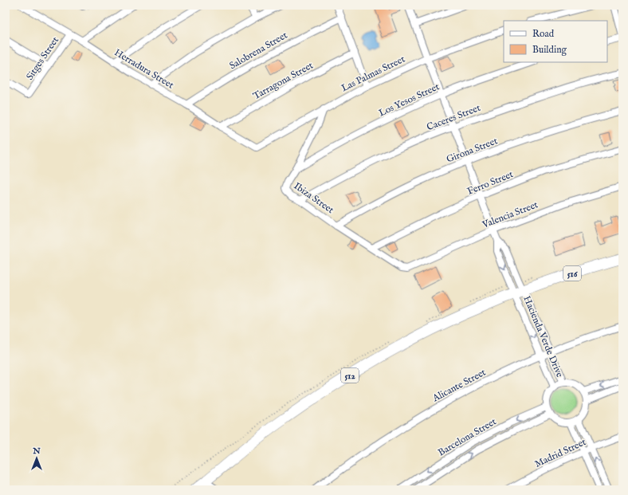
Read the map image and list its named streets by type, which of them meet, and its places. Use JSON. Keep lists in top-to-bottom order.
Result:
{
  "streets": {
    "main road": ["516", "512"],
    "street": [
      "Salobrena Street",
      "Sitges Street",
      "Herradura Street",
      "Las Palmas Street",
      "Tarragona Street",
      "Los Yesos Street",
      "Caceres Street",
      "Girona Street",
      "Ferro Street",
      "Ibiza Street",
      "Valencia Street",
      "Hacienda Verde Drive",
      "Alicante Street",
      "Barcelona Street",
      "Madrid Street"
    ]
  },
  "crossings": [
    ["Salobrena Street", "Herradura Street"],
    ["Sitges Street", "Herradura Street"],
    ["Herradura Street", "Las Palmas Street"],
    ["Herradura Street", "Tarragona Street"],
    ["Las Palmas Street", "Ibiza Street"],
    ["Los Yesos Street", "Ibiza Street"],
    ["Caceres Street", "Ibiza Street"],
    ["Girona Street", "Ibiza Street"],
    ["Ferro Street", "Ibiza Street"],
    ["Ibiza Street", "Valencia Street"],
    ["516", "Hacienda Verde Drive"],
    ["516", "512"],
    ["Hacienda Verde Drive", "512"],
    ["Hacienda Verde Drive", "Alicante Street"],
    ["Hacienda Verde Drive", "Barcelona Street"]
  ],
  "legend": ["Road", "Building"],
  "north": "top"
}
